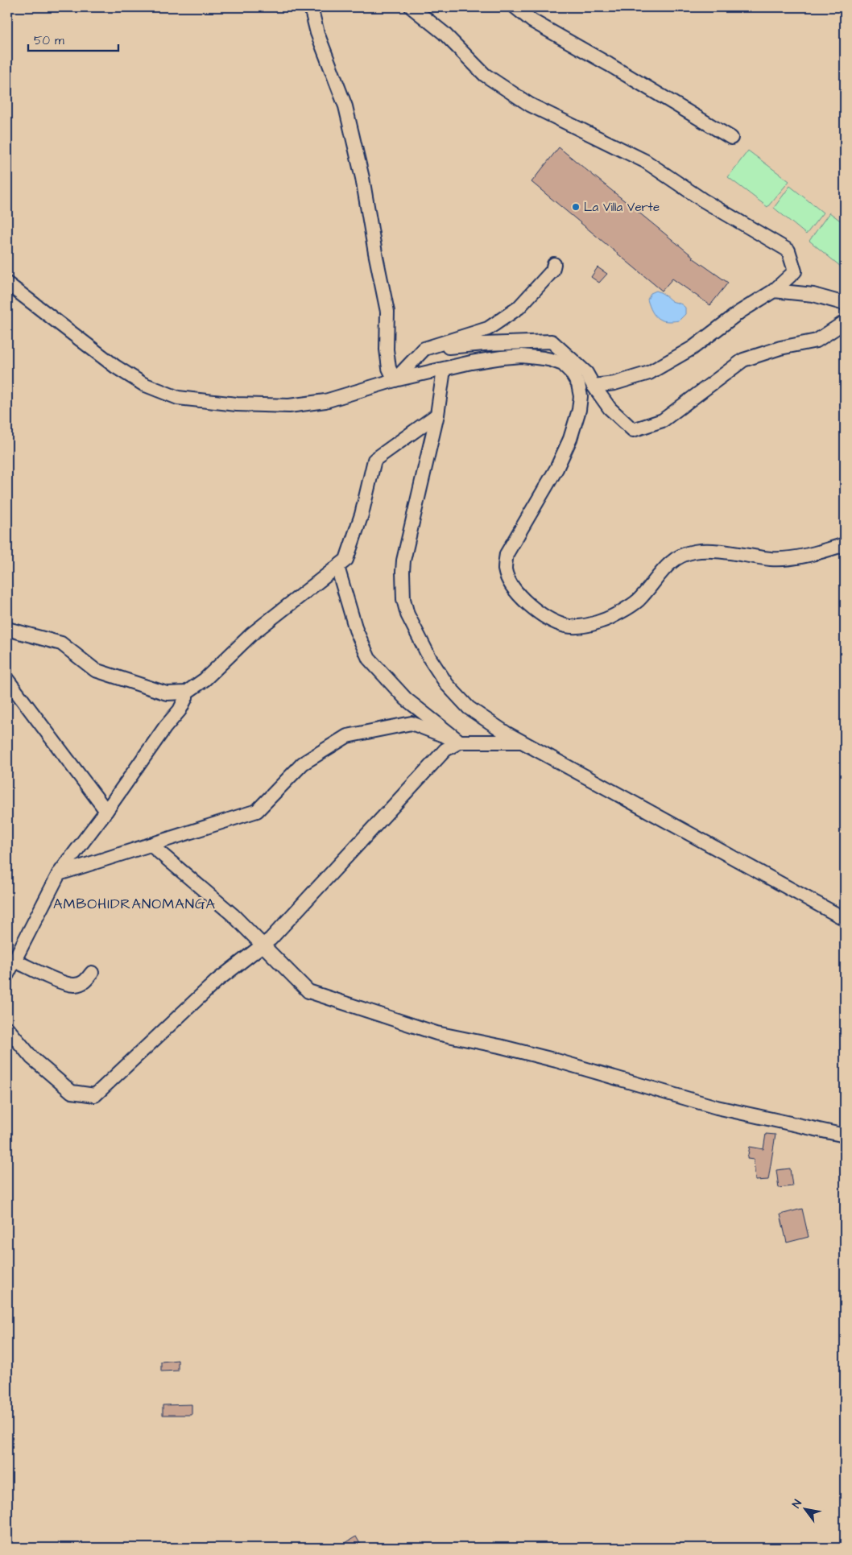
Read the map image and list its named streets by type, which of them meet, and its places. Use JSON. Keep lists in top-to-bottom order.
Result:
{
  "districts": ["AMBOHIDRANOMANGA"],
  "places": ["La Villa Verte"],
  "scale_bar": "50 m",
  "north": "top left"
}
